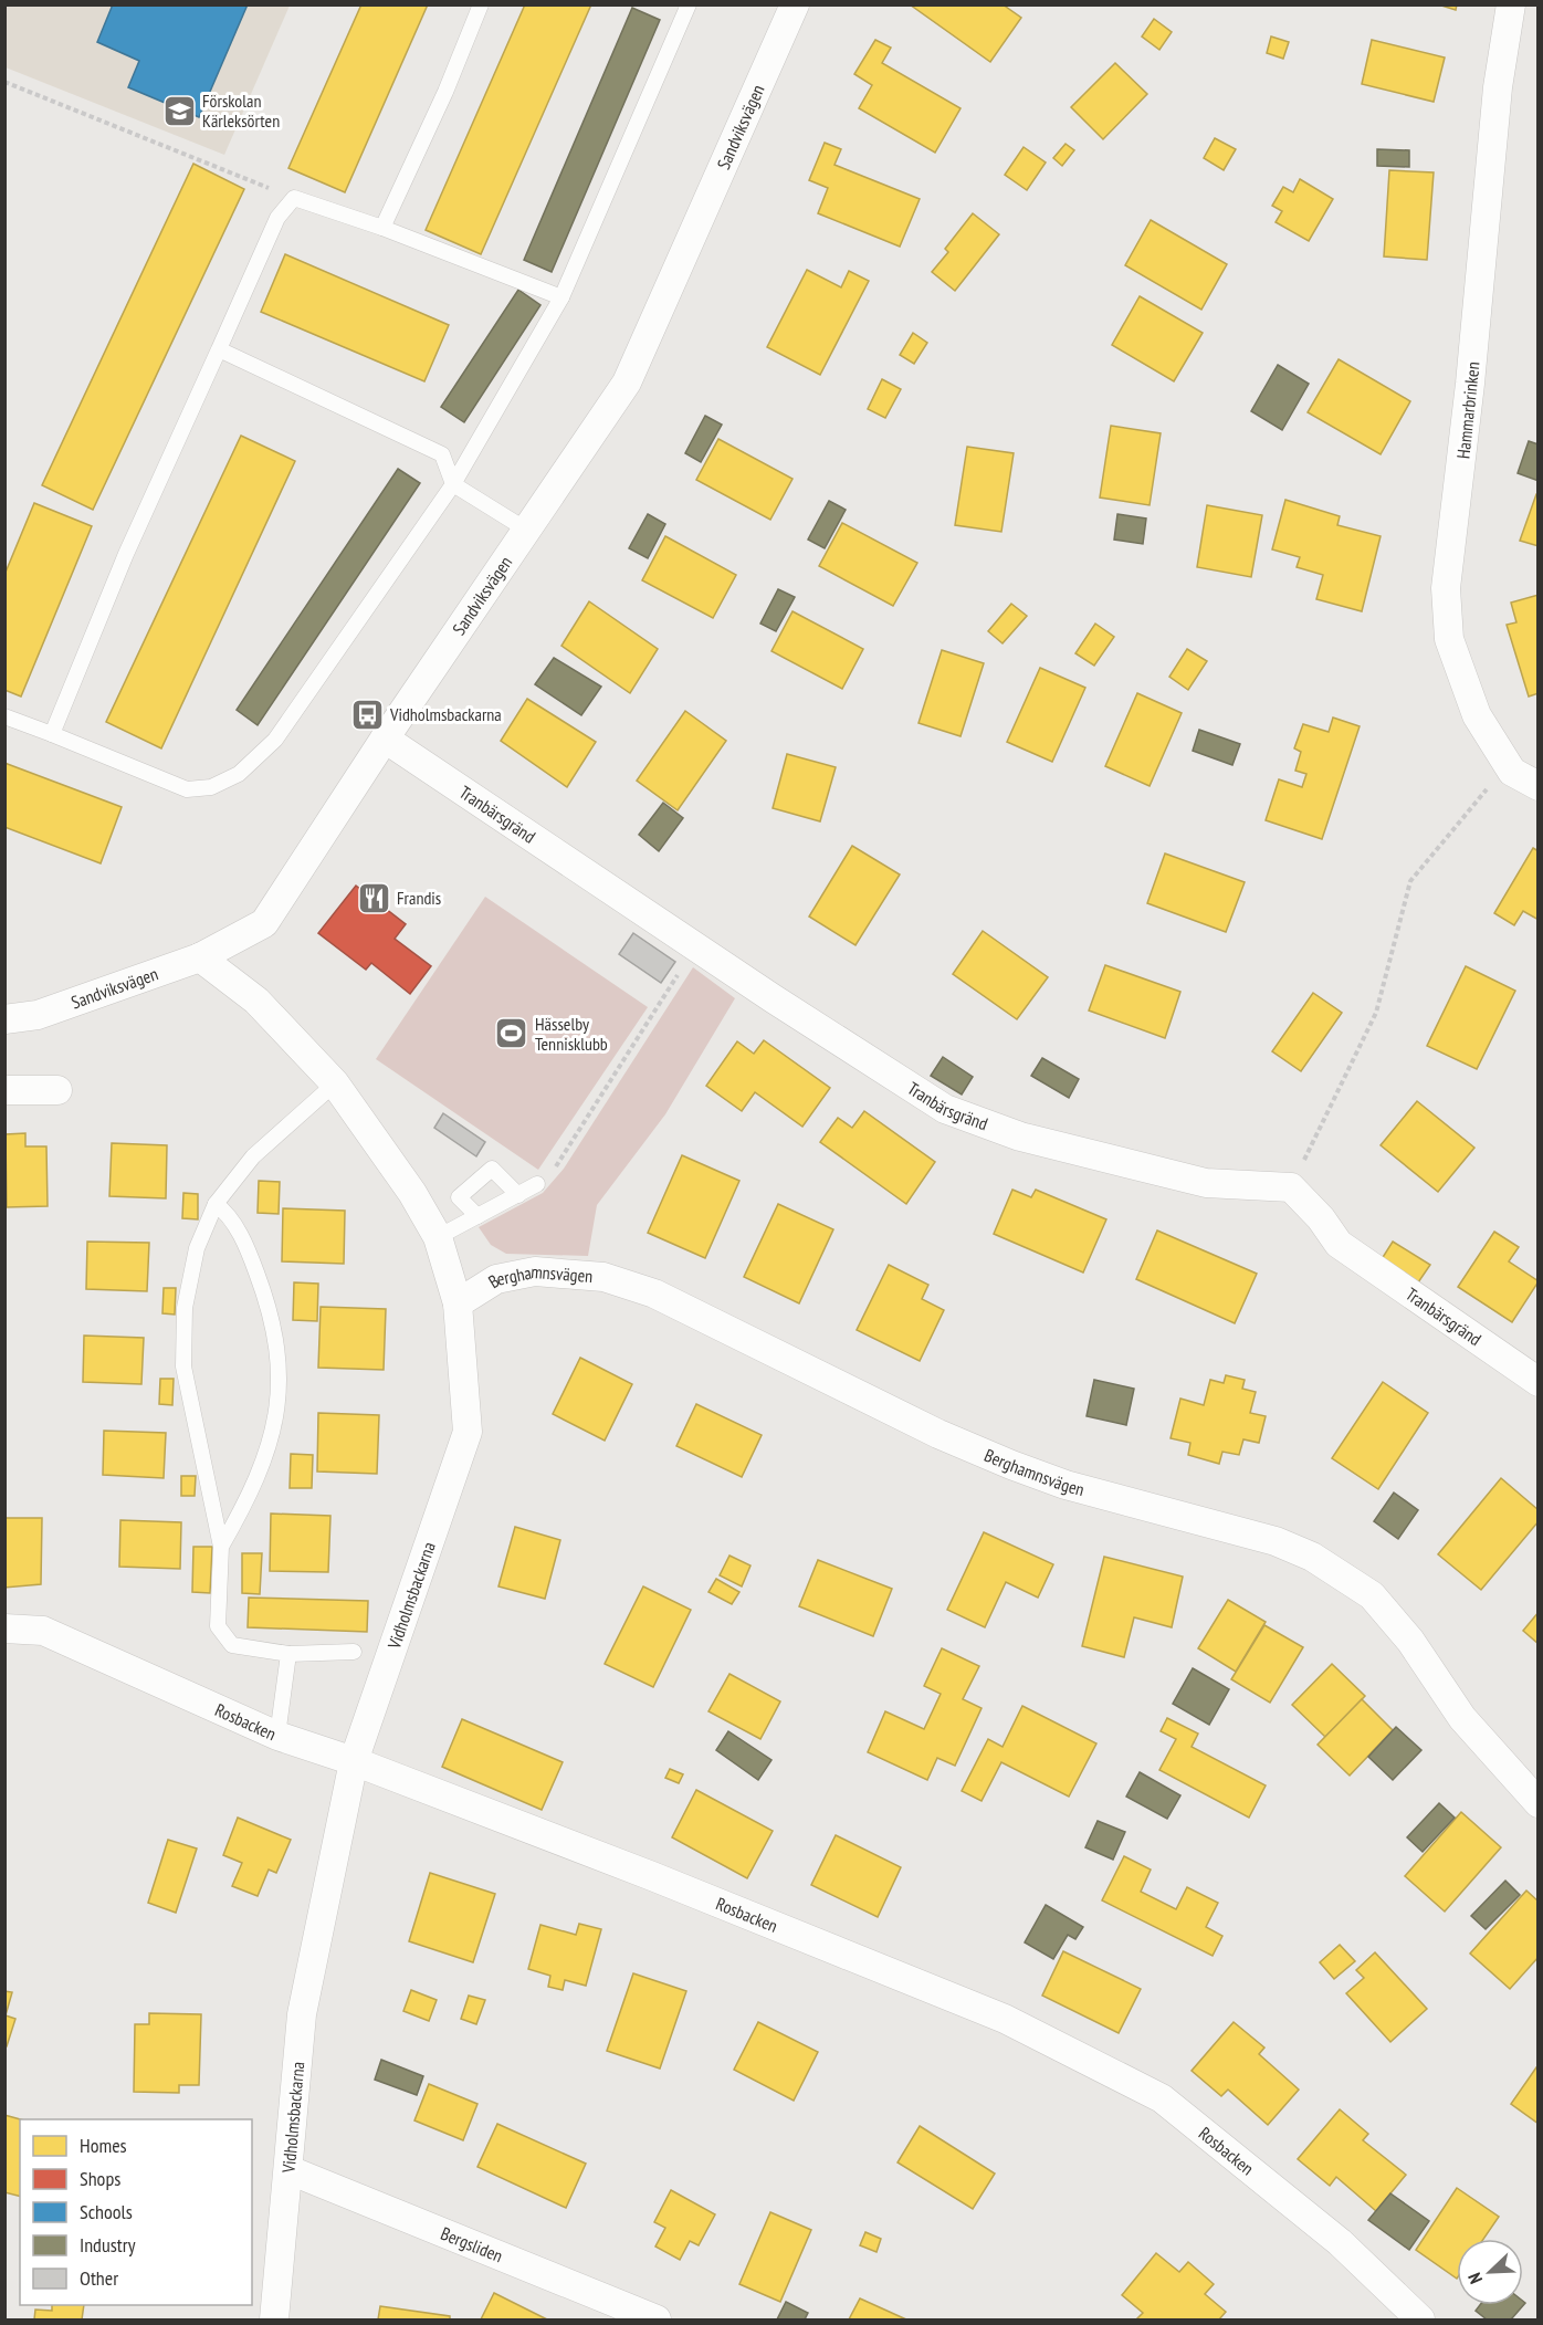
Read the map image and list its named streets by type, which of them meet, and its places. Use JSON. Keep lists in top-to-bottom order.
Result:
{
  "streets": {
    "street": [
      "Sandviksvägen",
      "Hammarbrinken",
      "Tranbärsgränd",
      "Berghamnsvägen",
      "Vidholmsbackarna",
      "Rosbacken",
      "Bergsliden"
    ]
  },
  "crossings": [
    ["Sandviksvägen", "Tranbärsgränd"],
    ["Sandviksvägen", "Vidholmsbackarna"],
    ["Berghamnsvägen", "Vidholmsbackarna"],
    ["Vidholmsbackarna", "Rosbacken"],
    ["Vidholmsbackarna", "Bergsliden"]
  ],
  "places": {
    "school or university": ["Förskolan Kärleksörten"],
    "bus stop": ["Vidholmsbackarna"],
    "restaurant": ["Frandis"],
    "sports": ["Hässelby Tennisklubb"]
  },
  "legend": [
    "Homes",
    "Shops",
    "Schools",
    "Industry",
    "Other"
  ],
  "north": "bottom left"
}
